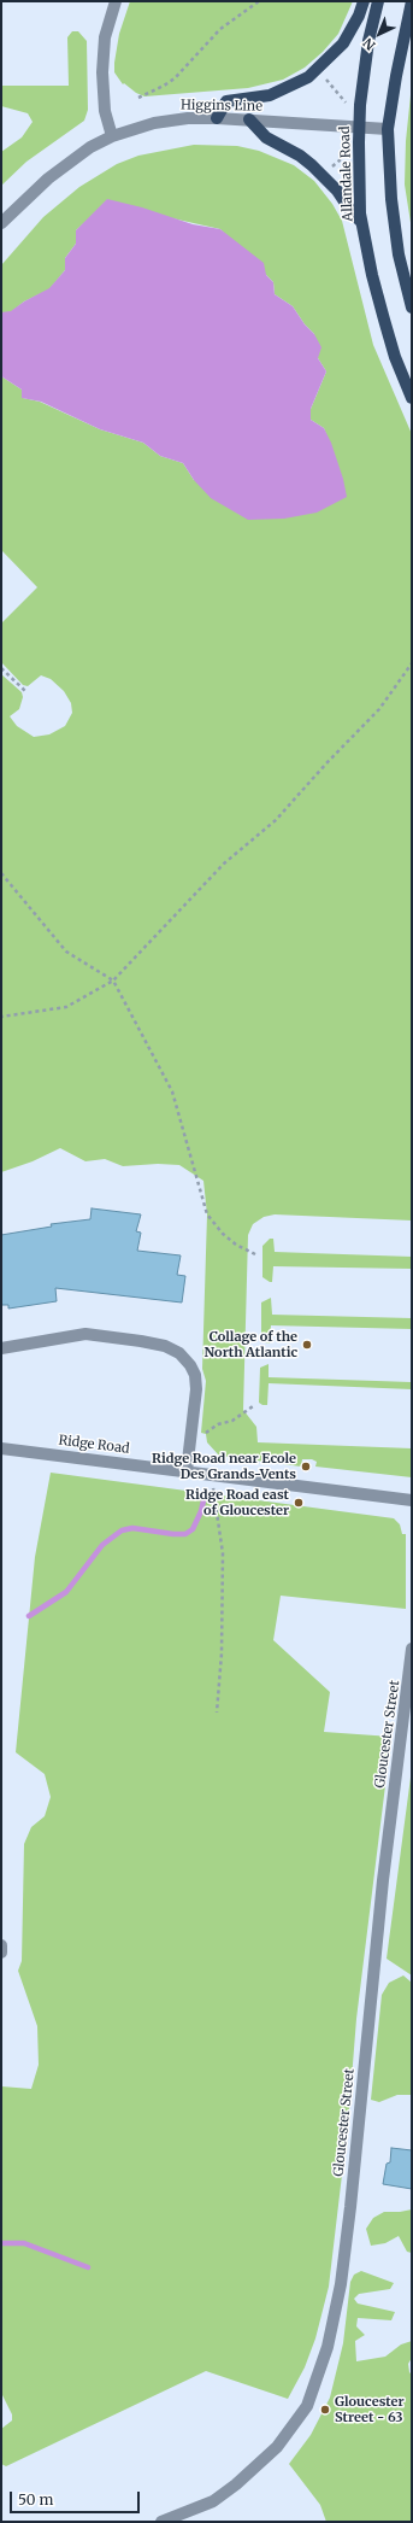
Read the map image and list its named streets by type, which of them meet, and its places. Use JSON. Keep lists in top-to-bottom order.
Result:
{
  "streets": {
    "main road": ["Allandale Road"],
    "street": ["Higgins Line", "Ridge Road", "Gloucester Street"]
  },
  "crossings": [
    ["Higgins Line", "Allandale Road"]
  ],
  "places": [
    "Collage of the North Atlantic",
    "Ridge Road near Ecole Des Grands-Vents",
    "Ridge Road east of Gloucester",
    "Gloucester Street - 63"
  ],
  "scale_bar": "50 m",
  "north": "bottom left"
}
